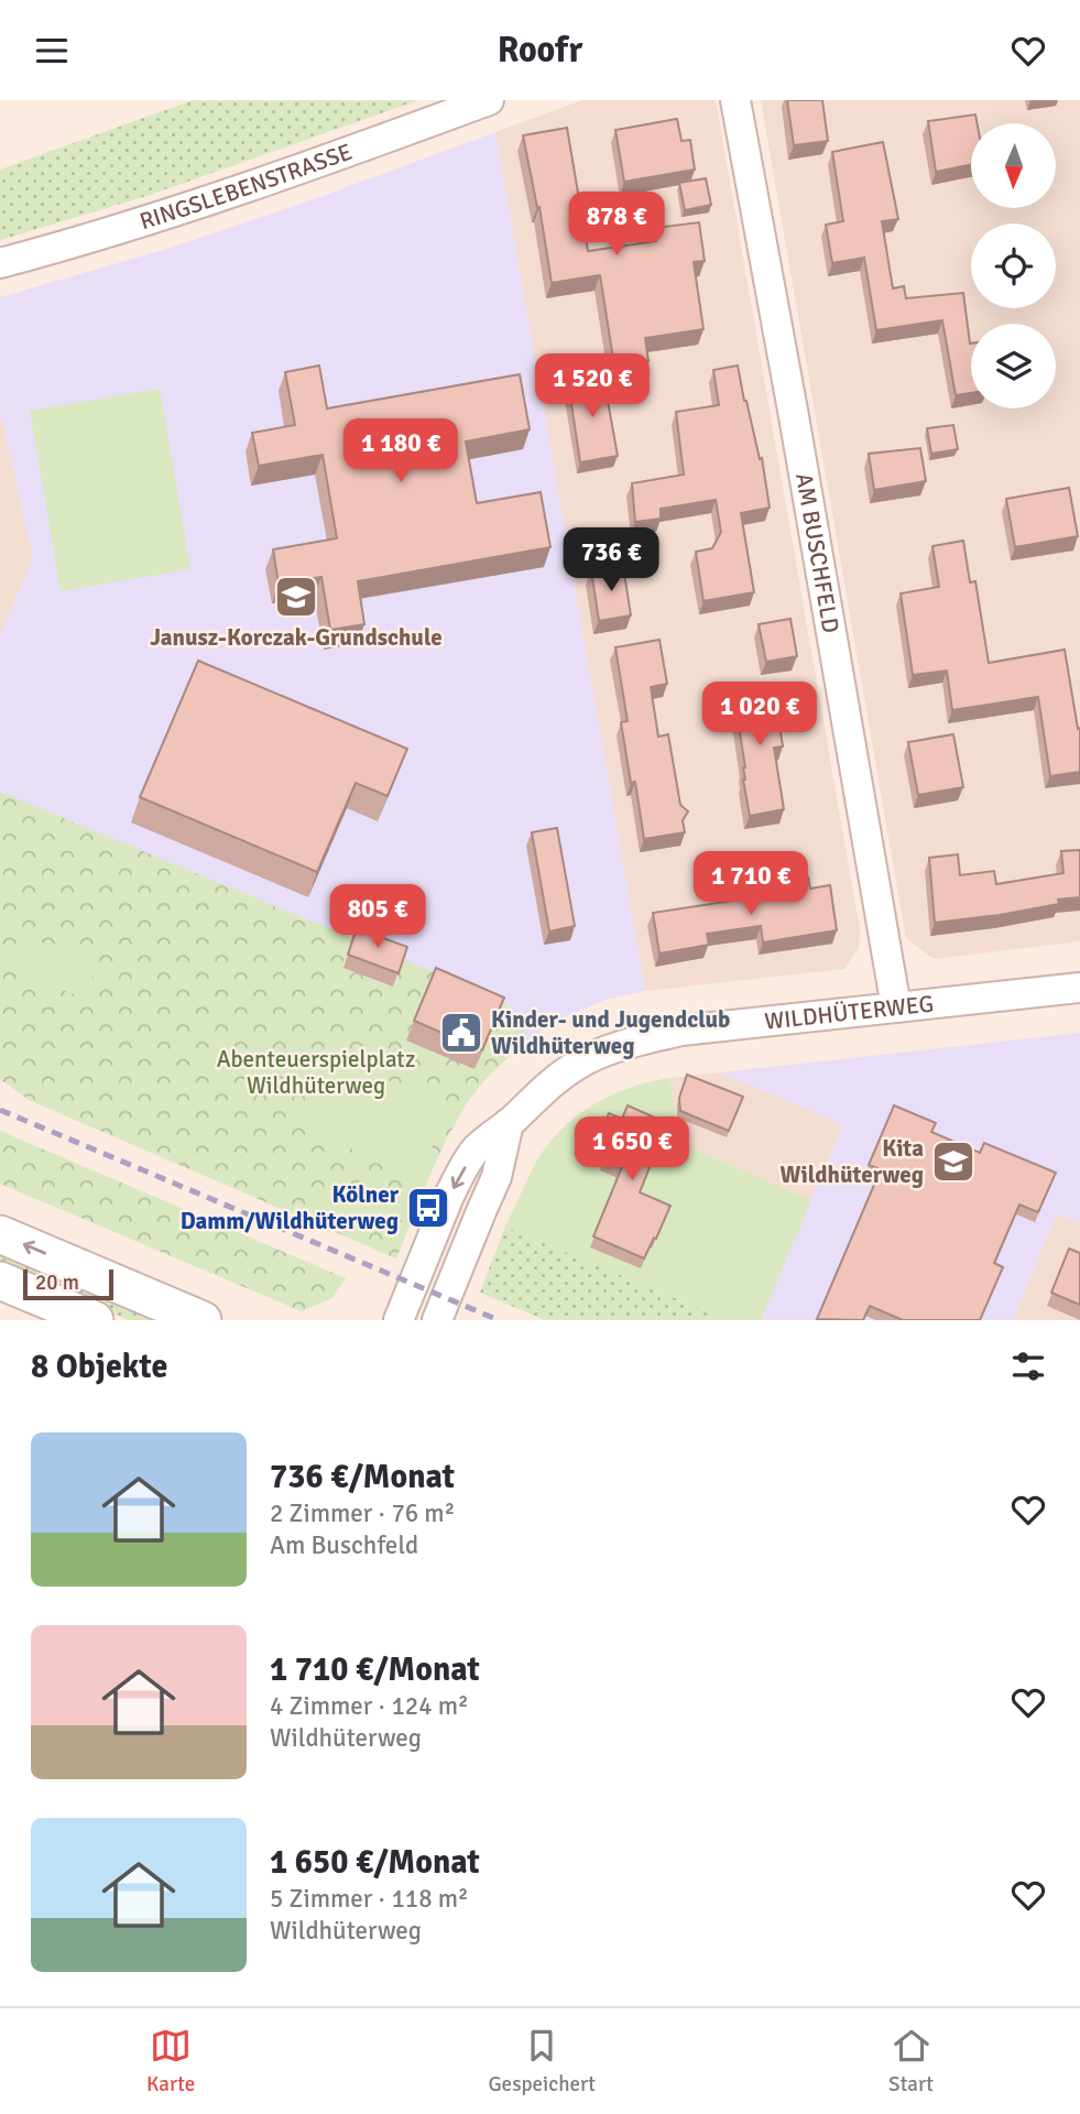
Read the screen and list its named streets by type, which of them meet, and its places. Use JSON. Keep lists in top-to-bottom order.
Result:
{
  "streets": {
    "street": ["RINGSLEBENSTRASSE", "AM BUSCHFELD", "WILDHÜTERWEG"]
  },
  "crossings": [
    ["AM BUSCHFELD", "WILDHÜTERWEG"]
  ],
  "parks": ["Abenteuerspielplatz Wildhüterweg"],
  "places": {
    "school or university": ["Janusz-Korczak-Grundschule", "Kita Wildhüterweg"],
    "public building": ["Kinder- und Jugendclub Wildhüterweg"],
    "bus stop": ["Kölner Damm/Wildhüterweg"]
  },
  "scale_bar": "20 m",
  "north": "bottom",
  "page": {
    "header": "Roofr",
    "price": [
      "878 €",
      "1 520 €",
      "1 180 €",
      "736 €",
      "1 020 €",
      "1 710 €",
      "805 €",
      "1 650 €"
    ],
    "scale": "20 m",
    "heading": "8 Objekte",
    "list": [
      {
        "name": "736 €/Monat",
        "note": "2 Zimmer · 76 m² · Am Buschfeld"
      },
      {
        "name": "1 710 €/Monat",
        "note": "4 Zimmer · 124 m² · Wildhüterweg"
      },
      {
        "name": "1 650 €/Monat",
        "note": "5 Zimmer · 118 m² · Wildhüterweg"
      }
    ],
    "tabs": ["Karte", "Gespeichert", "Start"]
  }
}
